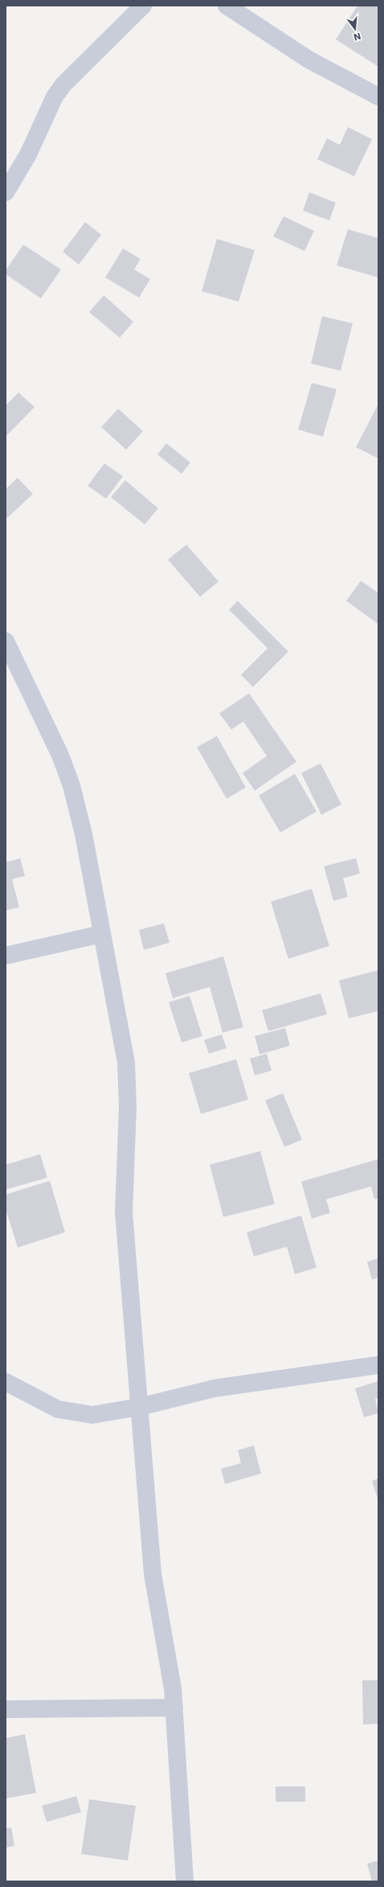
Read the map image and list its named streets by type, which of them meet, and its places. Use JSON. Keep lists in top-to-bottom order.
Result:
{
  "north": "bottom"
}
